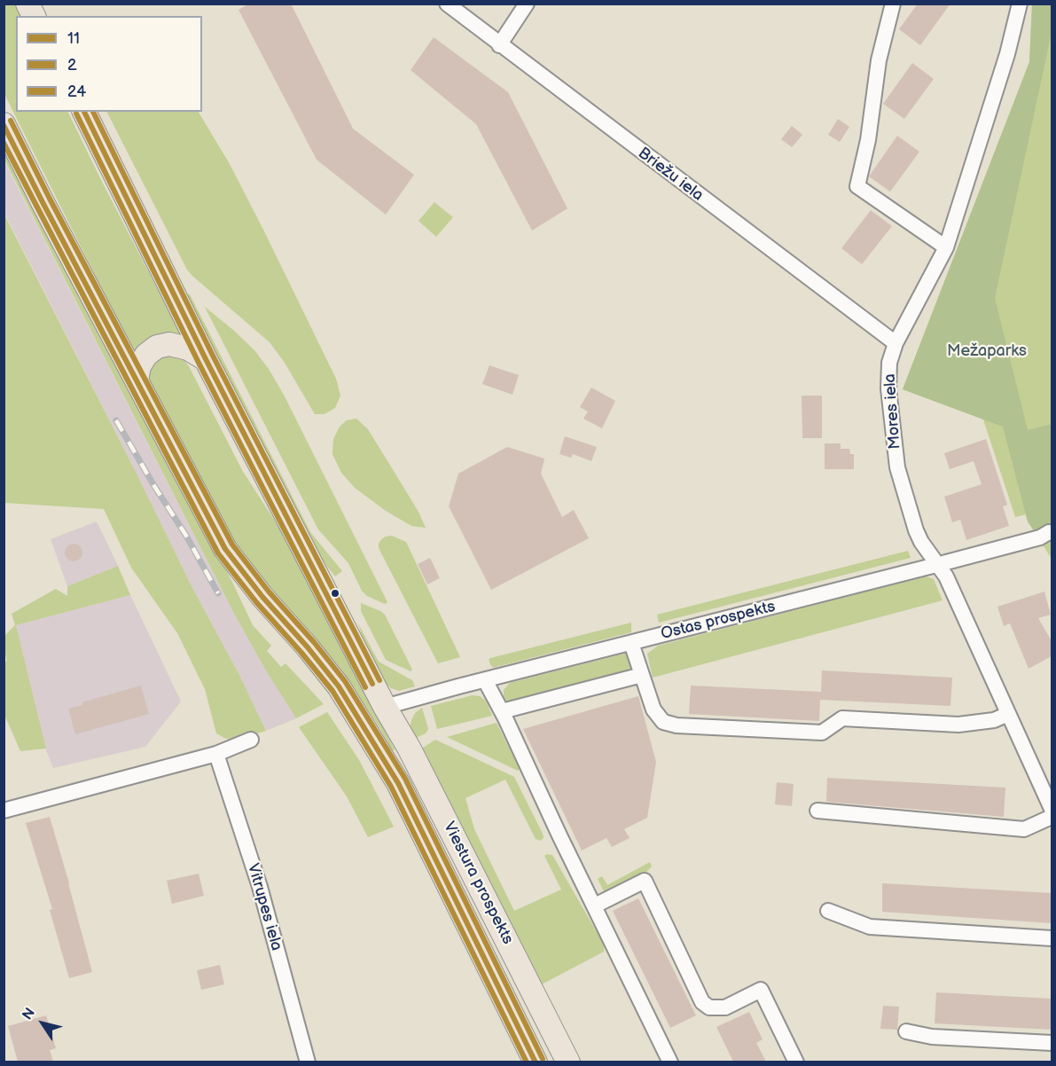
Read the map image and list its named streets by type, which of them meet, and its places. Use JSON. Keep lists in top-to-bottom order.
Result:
{
  "streets": {
    "main road": ["Viestura prospekts"],
    "street": [
      "Briežu iela",
      "Mores iela",
      "Ostas prospekts",
      "Vitrupes iela"
    ]
  },
  "crossings": [
    ["Briežu iela", "Mores iela"],
    ["Mores iela", "Ostas prospekts"],
    ["Ostas prospekts", "Viestura prospekts"]
  ],
  "parks": ["Mežaparks"],
  "lines": ["transit line 11", "transit line 24", "transit line 2"],
  "legend": ["11", "2", "24"],
  "north": "top left"
}
